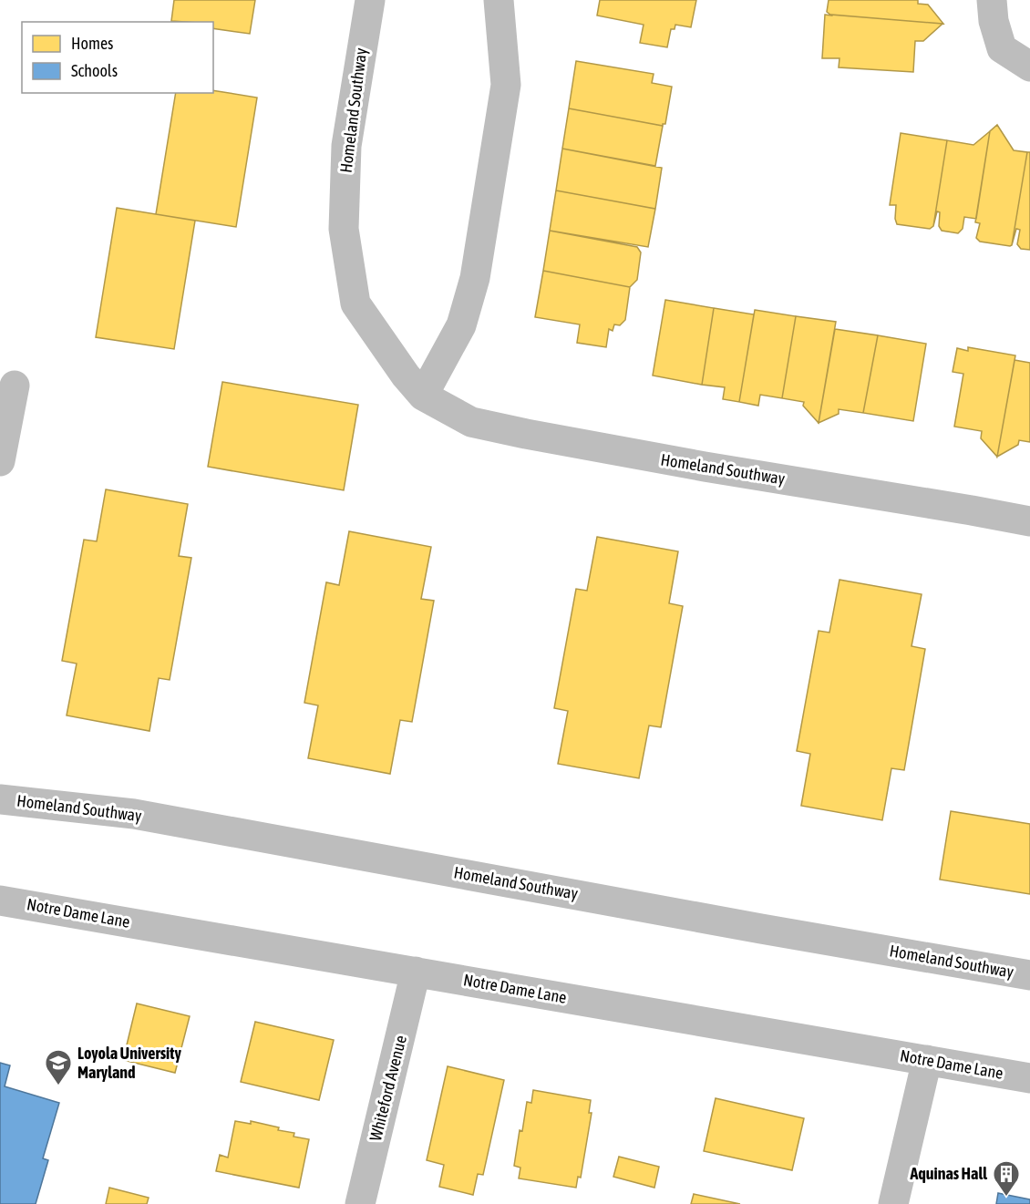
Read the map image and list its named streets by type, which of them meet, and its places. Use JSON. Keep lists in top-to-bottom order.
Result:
{
  "streets": {
    "street": ["Homeland Southway", "Notre Dame Lane", "Whiteford Avenue"]
  },
  "crossings": [
    ["Notre Dame Lane", "Whiteford Avenue"]
  ],
  "places": {
    "school or university": ["Loyola University Maryland"],
    "building": ["Aquinas Hall"]
  },
  "legend": ["Homes", "Schools"]
}
